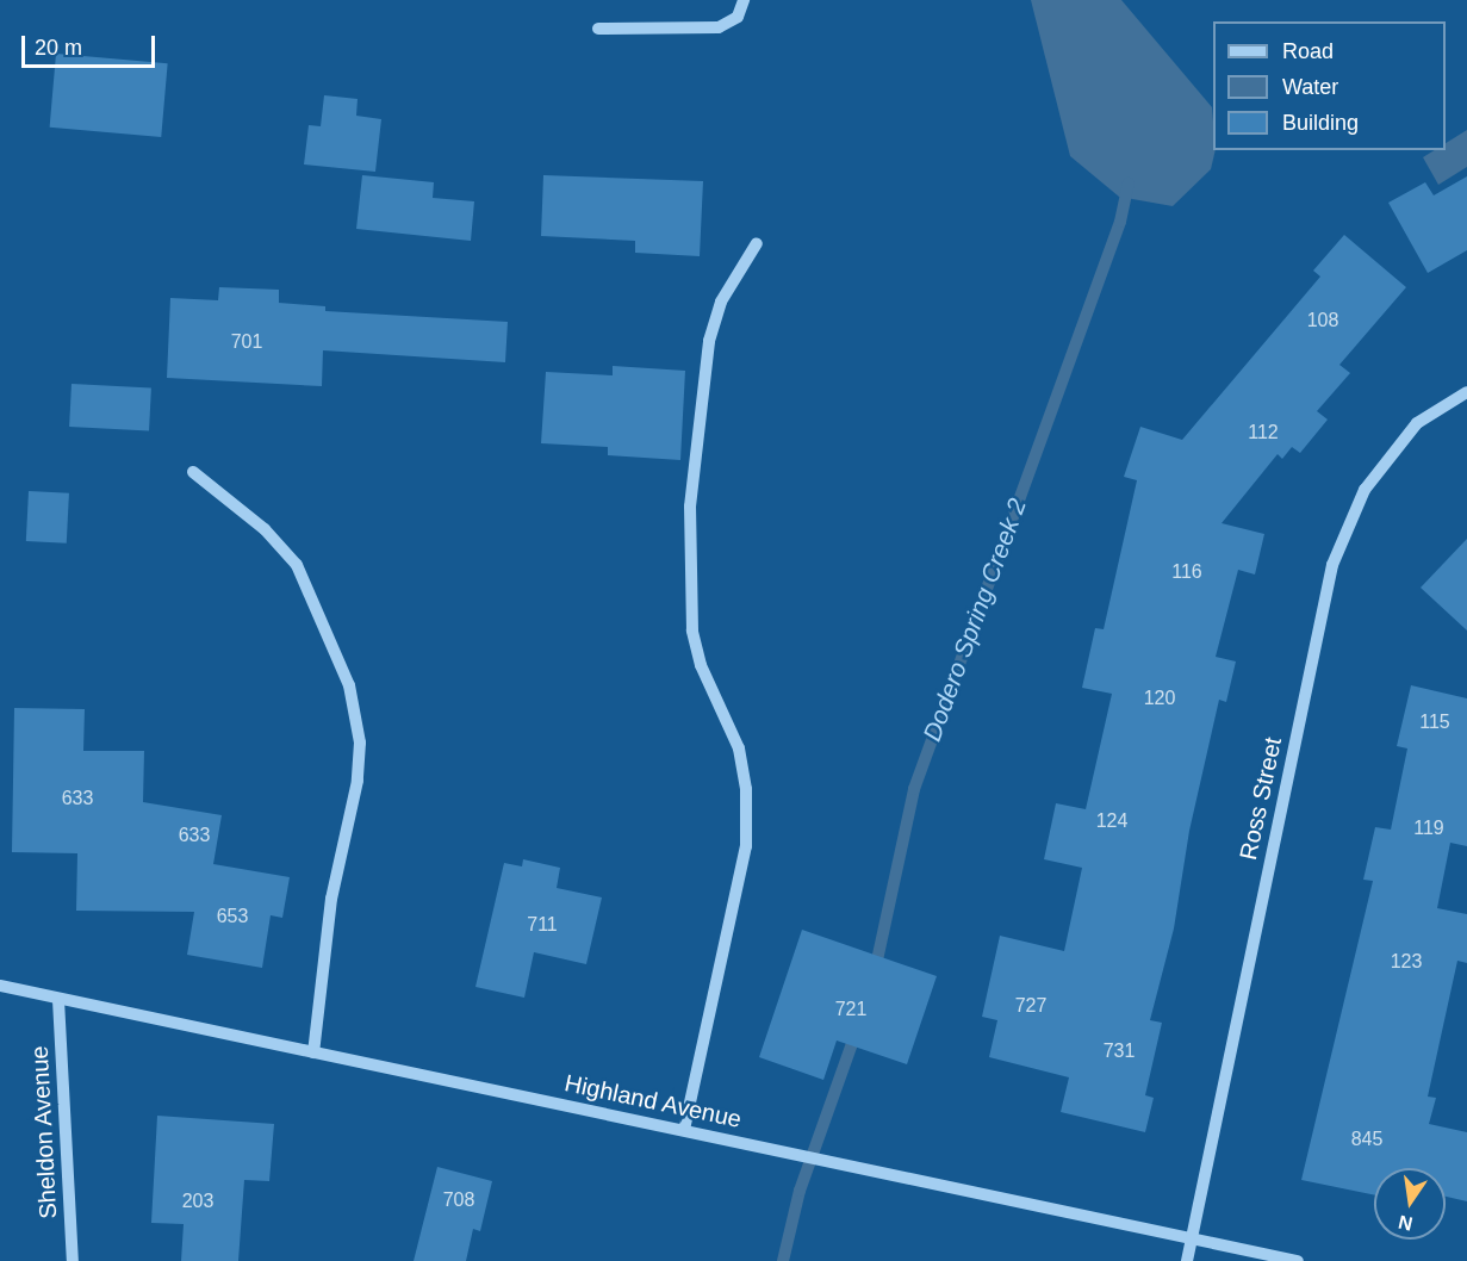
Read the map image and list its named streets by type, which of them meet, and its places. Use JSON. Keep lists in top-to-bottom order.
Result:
{
  "streets": {
    "street": ["Ross Street", "Highland Avenue", "Sheldon Avenue"]
  },
  "crossings": [
    ["Ross Street", "Highland Avenue"],
    ["Highland Avenue", "Sheldon Avenue"]
  ],
  "water": ["Dodero Spring Creek 2"],
  "house_numbers": [
    "108",
    "701",
    "112",
    "116",
    "120",
    "115",
    "633",
    "124",
    "119",
    "633",
    "653",
    "711",
    "123",
    "727",
    "721",
    "731",
    "845",
    "708",
    "203"
  ],
  "legend": ["Road", "Water", "Building"],
  "scale_bar": "20 m",
  "north": "bottom"
}
